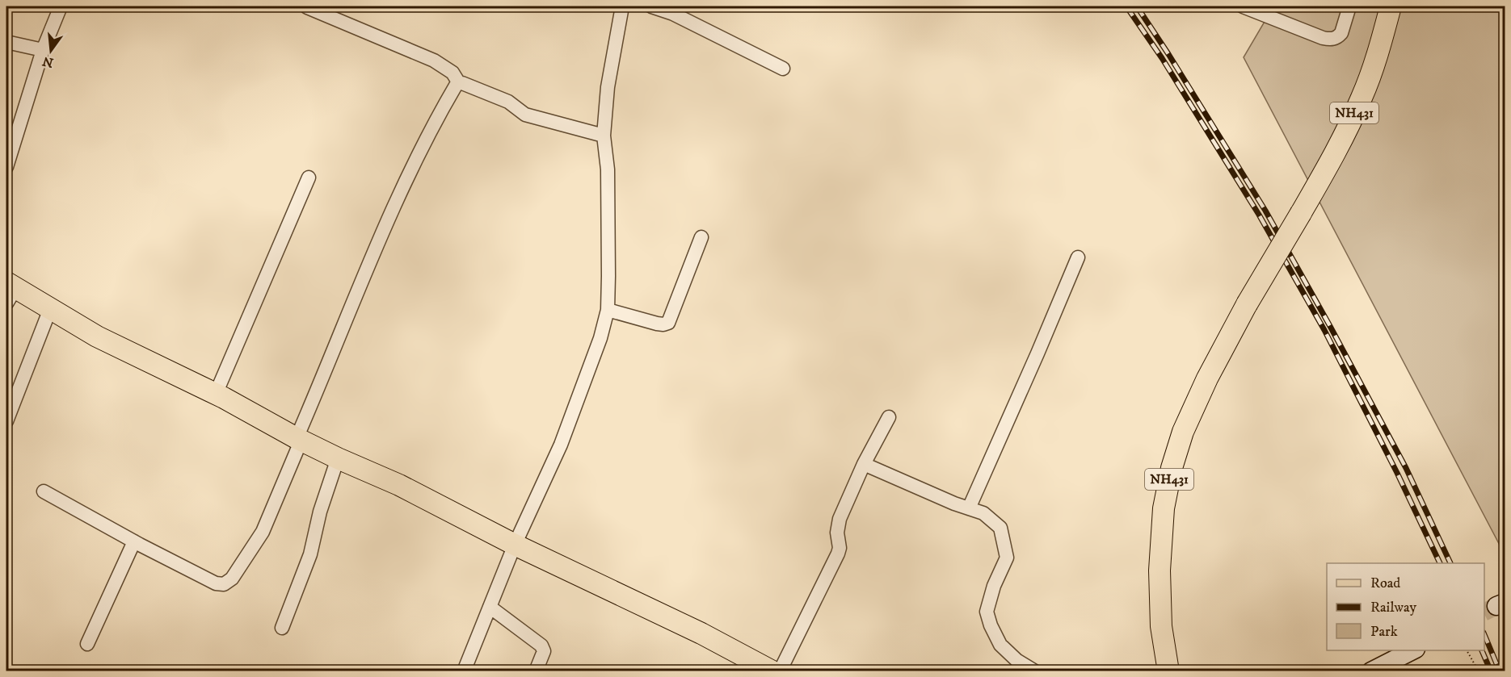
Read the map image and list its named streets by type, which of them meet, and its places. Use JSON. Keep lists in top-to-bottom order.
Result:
{
  "streets": {
    "main road": ["NH431"]
  },
  "legend": ["Road", "Railway", "Park"],
  "north": "bottom"
}
